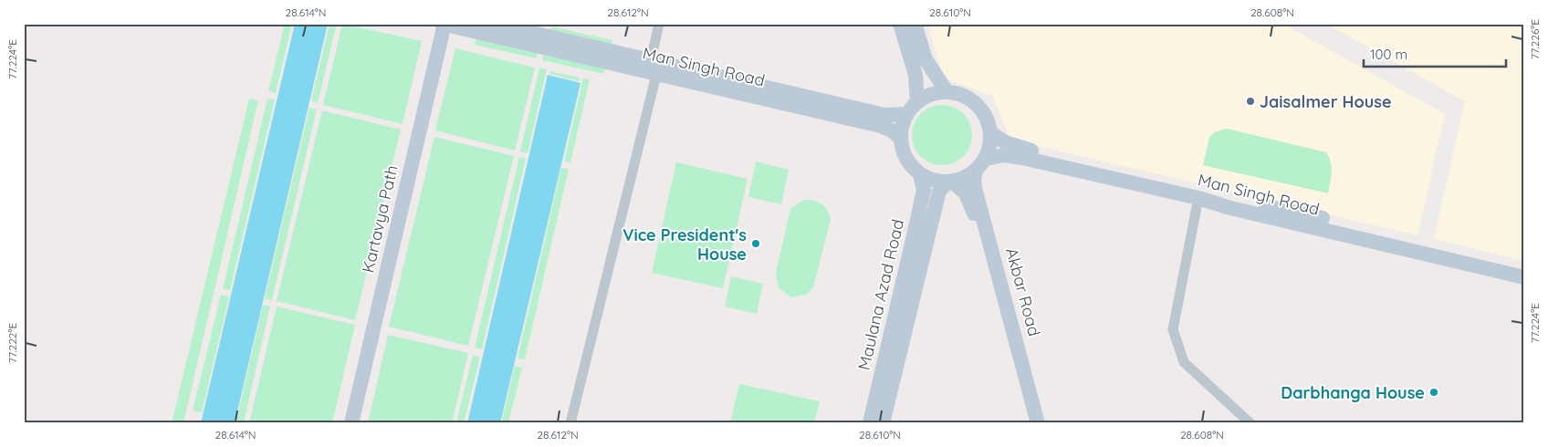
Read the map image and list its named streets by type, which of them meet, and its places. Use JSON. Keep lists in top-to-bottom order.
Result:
{
  "streets": {
    "street": [
      "Man Singh Road",
      "Kartavya Path",
      "Akbar Road",
      "Maulana Azad Road"
    ]
  },
  "crossings": [
    ["Man Singh Road", "Kartavya Path"],
    ["Man Singh Road", "Akbar Road"],
    ["Man Singh Road", "Maulana Azad Road"],
    ["Akbar Road", "Maulana Azad Road"]
  ],
  "places": ["Jaisalmer House", "Vice President's House", "Darbhanga House"],
  "scale_bar": "100 m",
  "coordinates": [
    "28.614°N",
    "28.612°N",
    "28.610°N",
    "28.608°N",
    "77.226°E",
    "77.224°E",
    "77.222°E"
  ]
}
